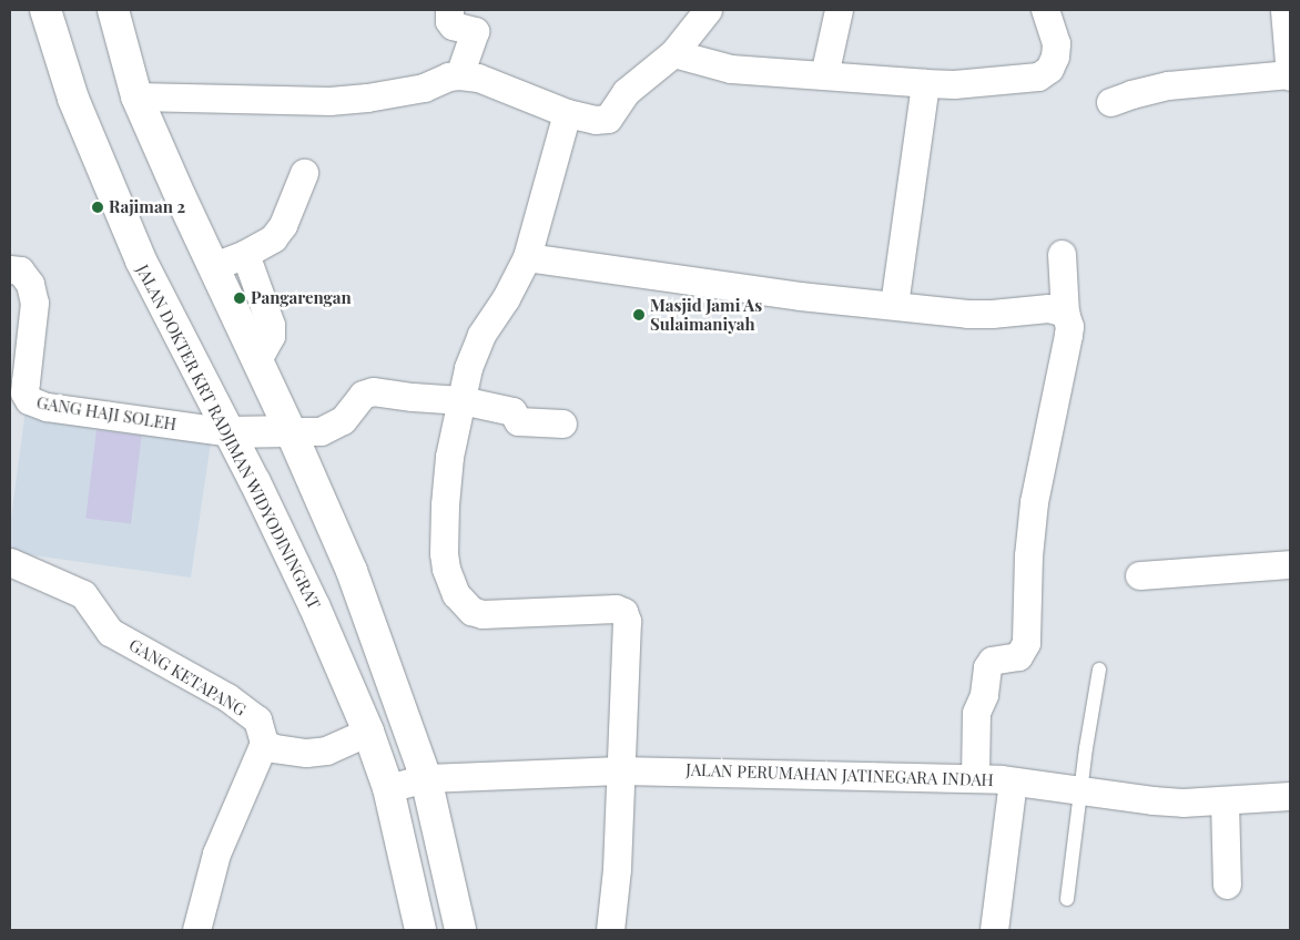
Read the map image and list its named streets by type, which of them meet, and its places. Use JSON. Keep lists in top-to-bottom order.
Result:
{
  "streets": {
    "main road": ["JALAN DOKTER KRT RADJIMAN WIDYODININGRAT"],
    "street": ["GANG HAJI SOLEH", "GANG KETAPANG", "JALAN PERUMAHAN JATINEGARA INDAH"]
  },
  "crossings": [
    ["GANG HAJI SOLEH", "JALAN DOKTER KRT RADJIMAN WIDYODININGRAT"],
    ["JALAN DOKTER KRT RADJIMAN WIDYODININGRAT", "JALAN PERUMAHAN JATINEGARA INDAH"]
  ],
  "places": ["Rajiman 2", "Pangarengan", "Masjid Jami As Sulaimaniyah"]
}
